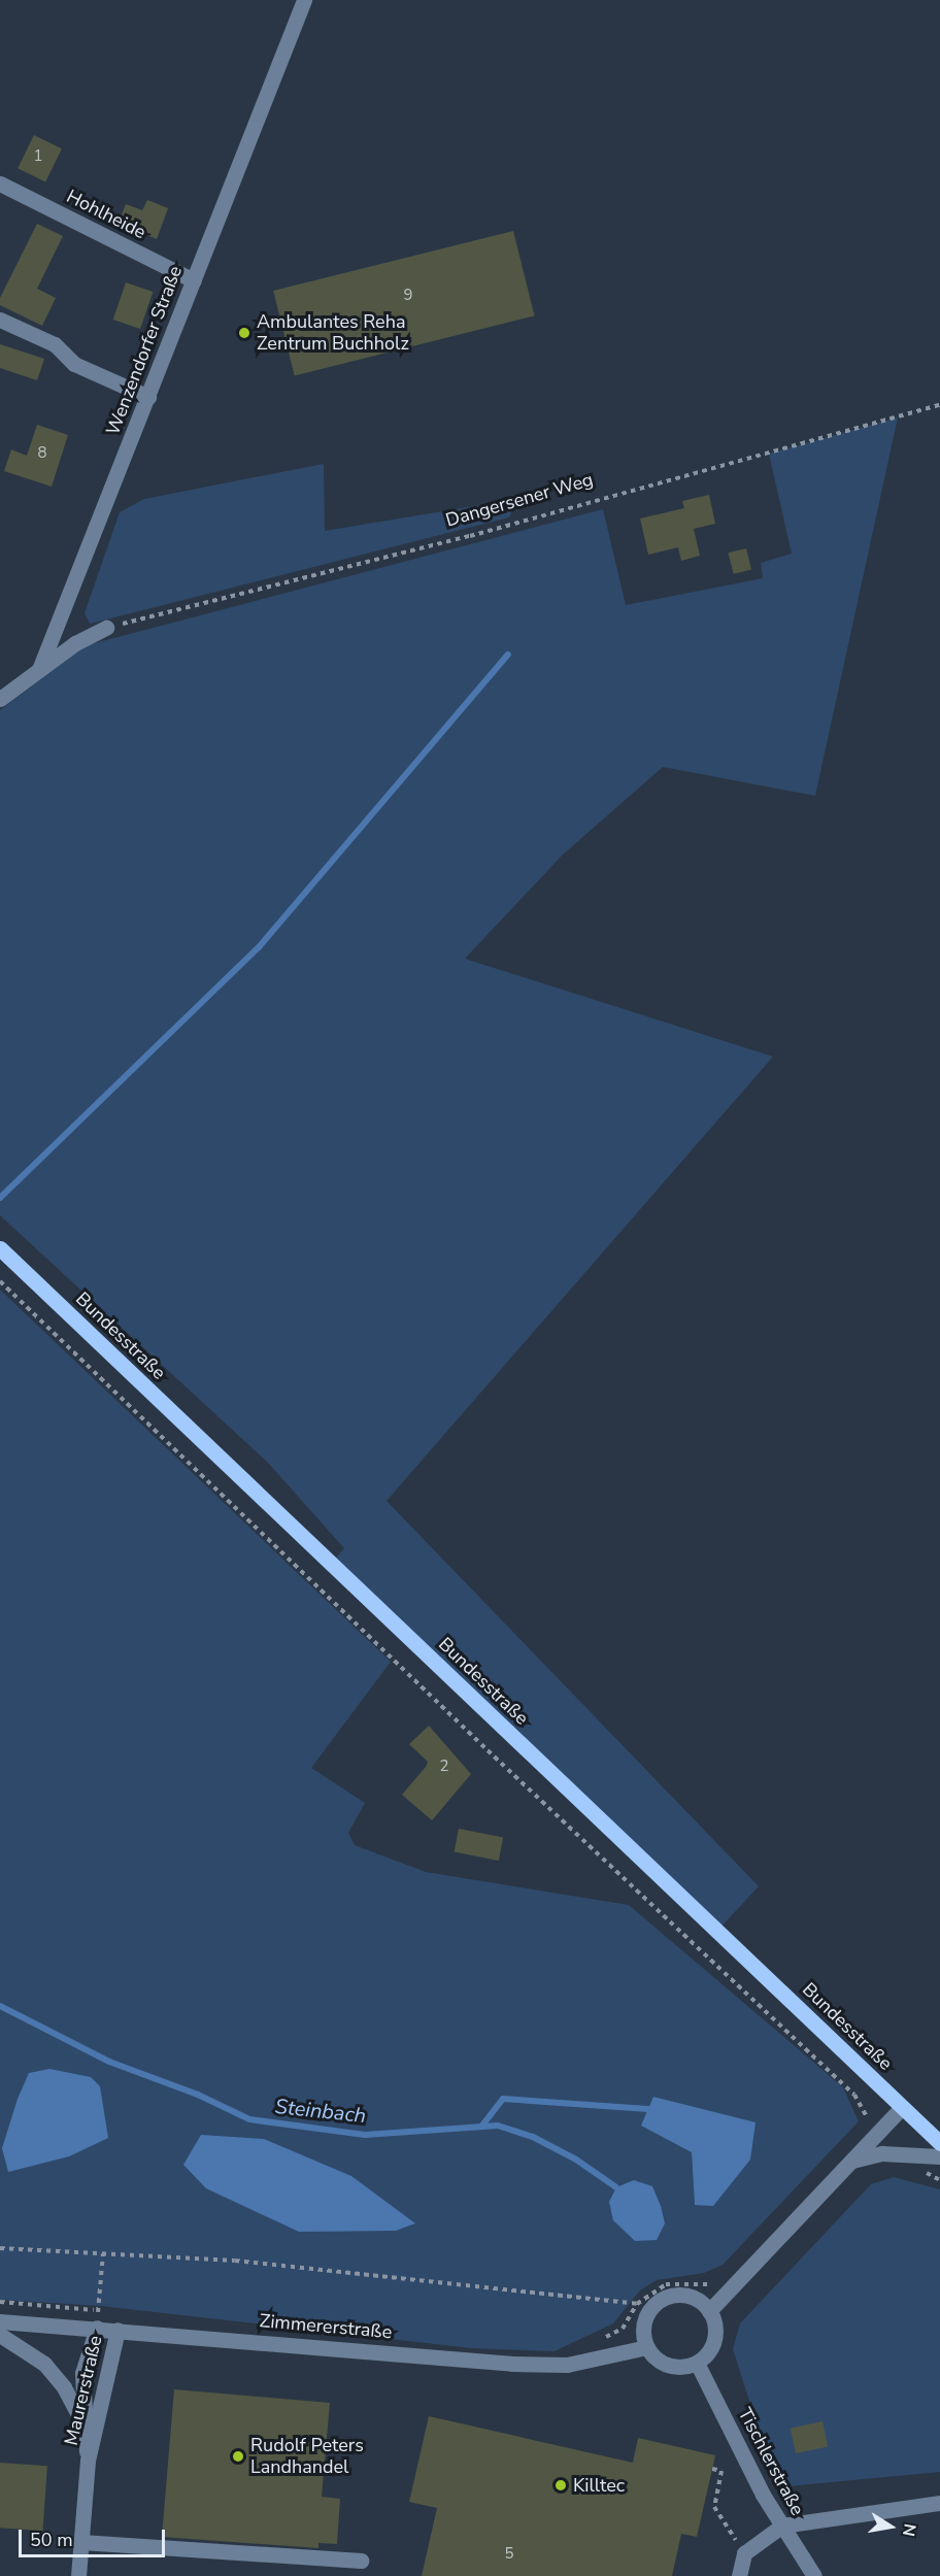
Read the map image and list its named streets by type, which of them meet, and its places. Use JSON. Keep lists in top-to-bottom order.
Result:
{
  "streets": {
    "main road": ["Bundesstraße"],
    "street": [
      "Hohlheide",
      "Wenzendorfer Straße",
      "Zimmererstraße",
      "Maurerstraße",
      "Tischlerstraße"
    ],
    "path": ["Dangersener Weg"]
  },
  "crossings": [
    ["Hohlheide", "Wenzendorfer Straße"],
    ["Zimmererstraße", "Maurerstraße"],
    ["Zimmererstraße", "Tischlerstraße"]
  ],
  "water": ["Steinbach"],
  "places": ["Ambulantes Reha Zentrum Buchholz", "Rudolf Peters Landhandel", "Killtec"],
  "house_numbers": [
    "1",
    "9",
    "8",
    "2",
    "5"
  ],
  "scale_bar": "50 m",
  "north": "right"
}
